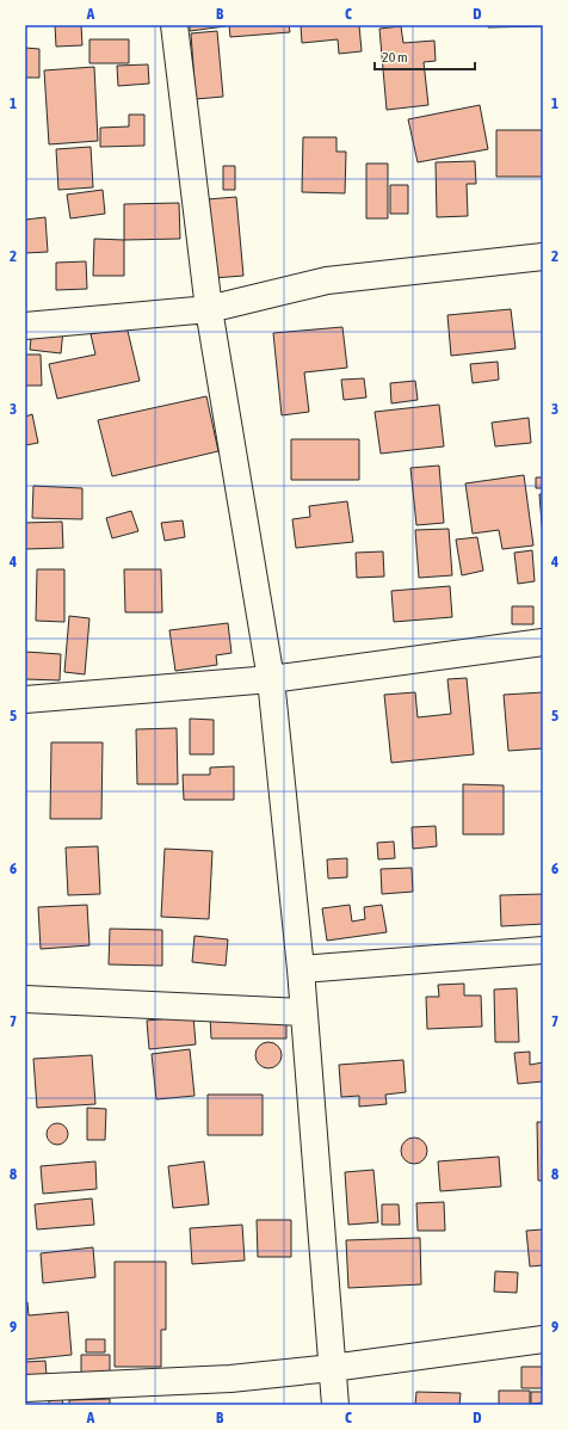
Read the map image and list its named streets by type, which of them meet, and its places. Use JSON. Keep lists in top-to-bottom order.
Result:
{
  "scale_bar": "20 m",
  "grid": {
    "columns": [
      "A",
      "B",
      "C",
      "D"
    ],
    "rows": [
      "1",
      "2",
      "3",
      "4",
      "5",
      "6",
      "7",
      "8",
      "9"
    ]
  }
}
